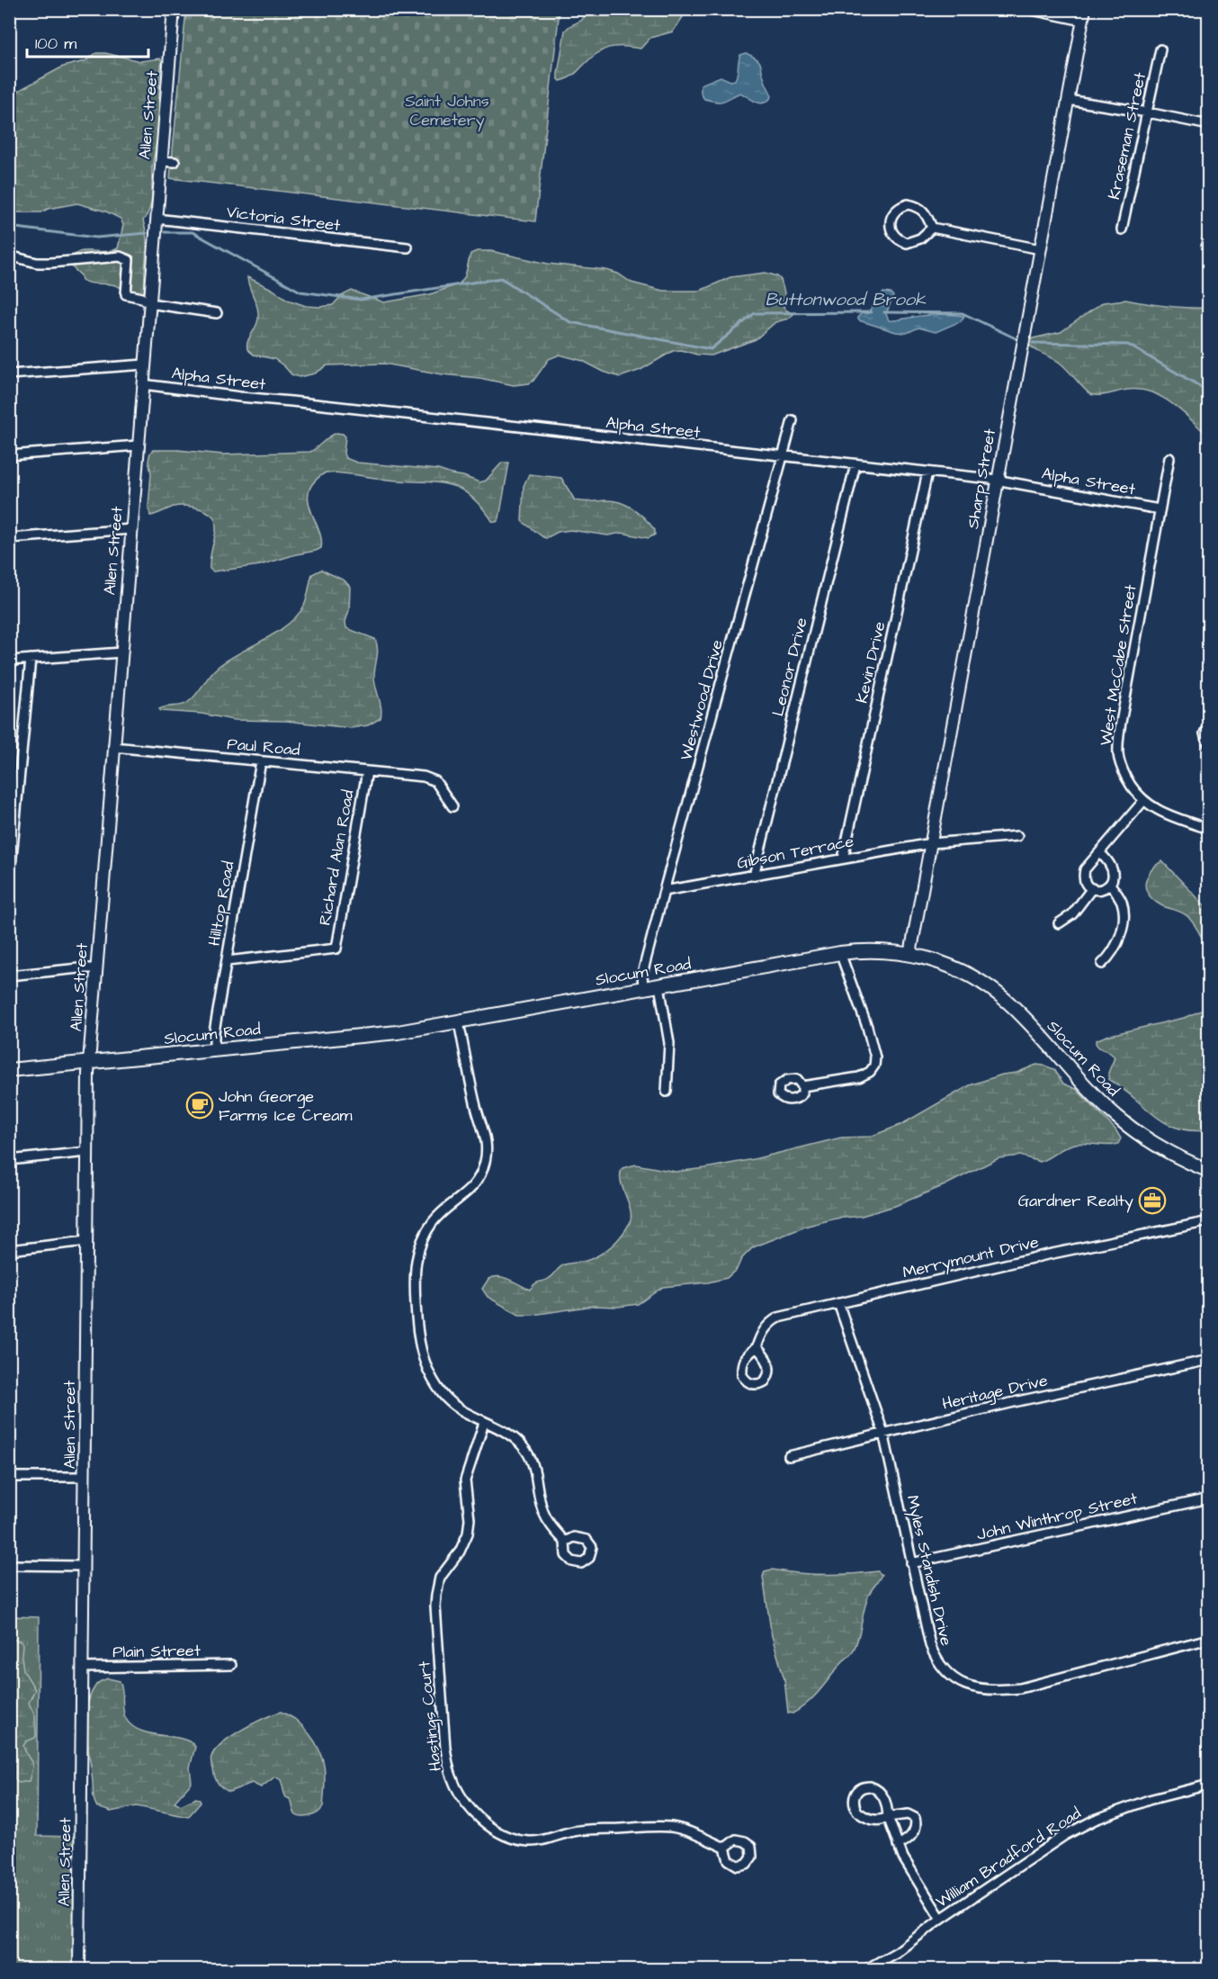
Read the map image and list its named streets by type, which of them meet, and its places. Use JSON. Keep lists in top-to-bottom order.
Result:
{
  "streets": {
    "main road": ["Slocum Road"],
    "street": [
      "Allen Street",
      "Kraseman Street",
      "Victoria Street",
      "Alpha Street",
      "Sharp Street",
      "Kevin Drive",
      "West McCabe Street",
      "Leonor Drive",
      "Westwood Drive",
      "Paul Road",
      "Gibson Terrace",
      "Richard Alan Road",
      "Hilltop Road",
      "Merrymount Drive",
      "Heritage Drive",
      "John Winthrop Street",
      "Myles Standish Drive",
      "Plain Street",
      "Hastings Court",
      "William Bradford Road"
    ]
  },
  "crossings": [
    ["Allen Street", "Victoria Street"],
    ["Allen Street", "Alpha Street"],
    ["Allen Street", "Paul Road"],
    ["Allen Street", "Slocum Road"],
    ["Allen Street", "Plain Street"],
    ["Alpha Street", "Sharp Street"],
    ["Alpha Street", "Kevin Drive"],
    ["Alpha Street", "West McCabe Street"],
    ["Alpha Street", "Leonor Drive"],
    ["Alpha Street", "Westwood Drive"],
    ["Sharp Street", "Gibson Terrace"],
    ["Sharp Street", "Slocum Road"],
    ["Kevin Drive", "Gibson Terrace"],
    ["Leonor Drive", "Gibson Terrace"],
    ["Westwood Drive", "Gibson Terrace"],
    ["Westwood Drive", "Slocum Road"],
    ["Paul Road", "Richard Alan Road"],
    ["Paul Road", "Hilltop Road"],
    ["Richard Alan Road", "Hilltop Road"],
    ["Hilltop Road", "Slocum Road"],
    ["Merrymount Drive", "Myles Standish Drive"],
    ["Heritage Drive", "Myles Standish Drive"],
    ["John Winthrop Street", "Myles Standish Drive"]
  ],
  "water": ["Buttonwood Brook"],
  "parks": ["Saint Johns Cemetery"],
  "places": {
    "cafe": ["John George Farms Ice Cream"],
    "office": ["Gardner Realty"]
  },
  "scale_bar": "100 m"
}
